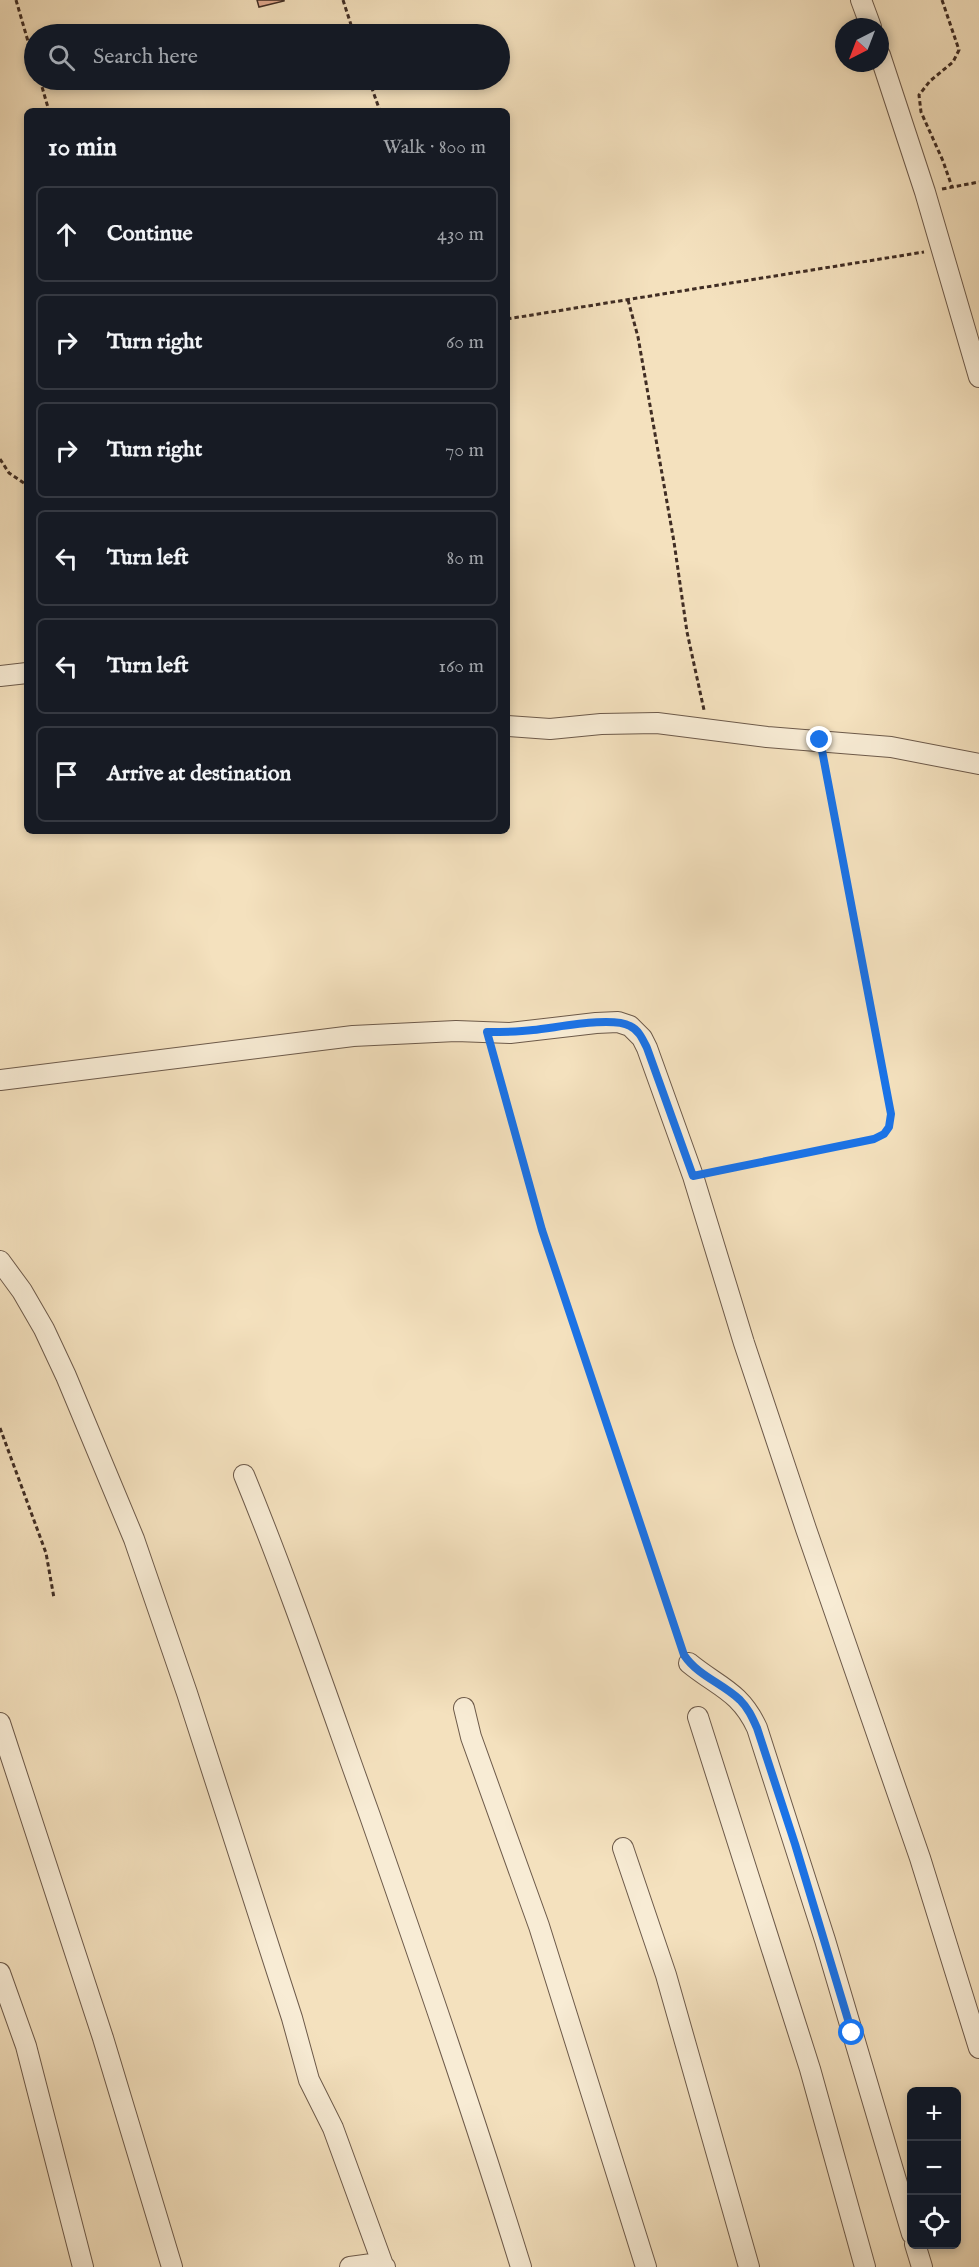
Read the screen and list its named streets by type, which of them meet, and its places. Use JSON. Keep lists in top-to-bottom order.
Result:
{
  "north": "bottom left",
  "page": {
    "search": "Search here",
    "heading": ["10 min", "Walk · 800 m"],
    "list": [
      ["Continue", "430 m"],
      ["Turn right", "60 m"],
      ["Turn right", "70 m"],
      ["Turn left", "80 m"],
      ["Turn left", "160 m"],
      "Arrive at destination"
    ],
    "map_buttons": ["+", "−"]
  }
}
